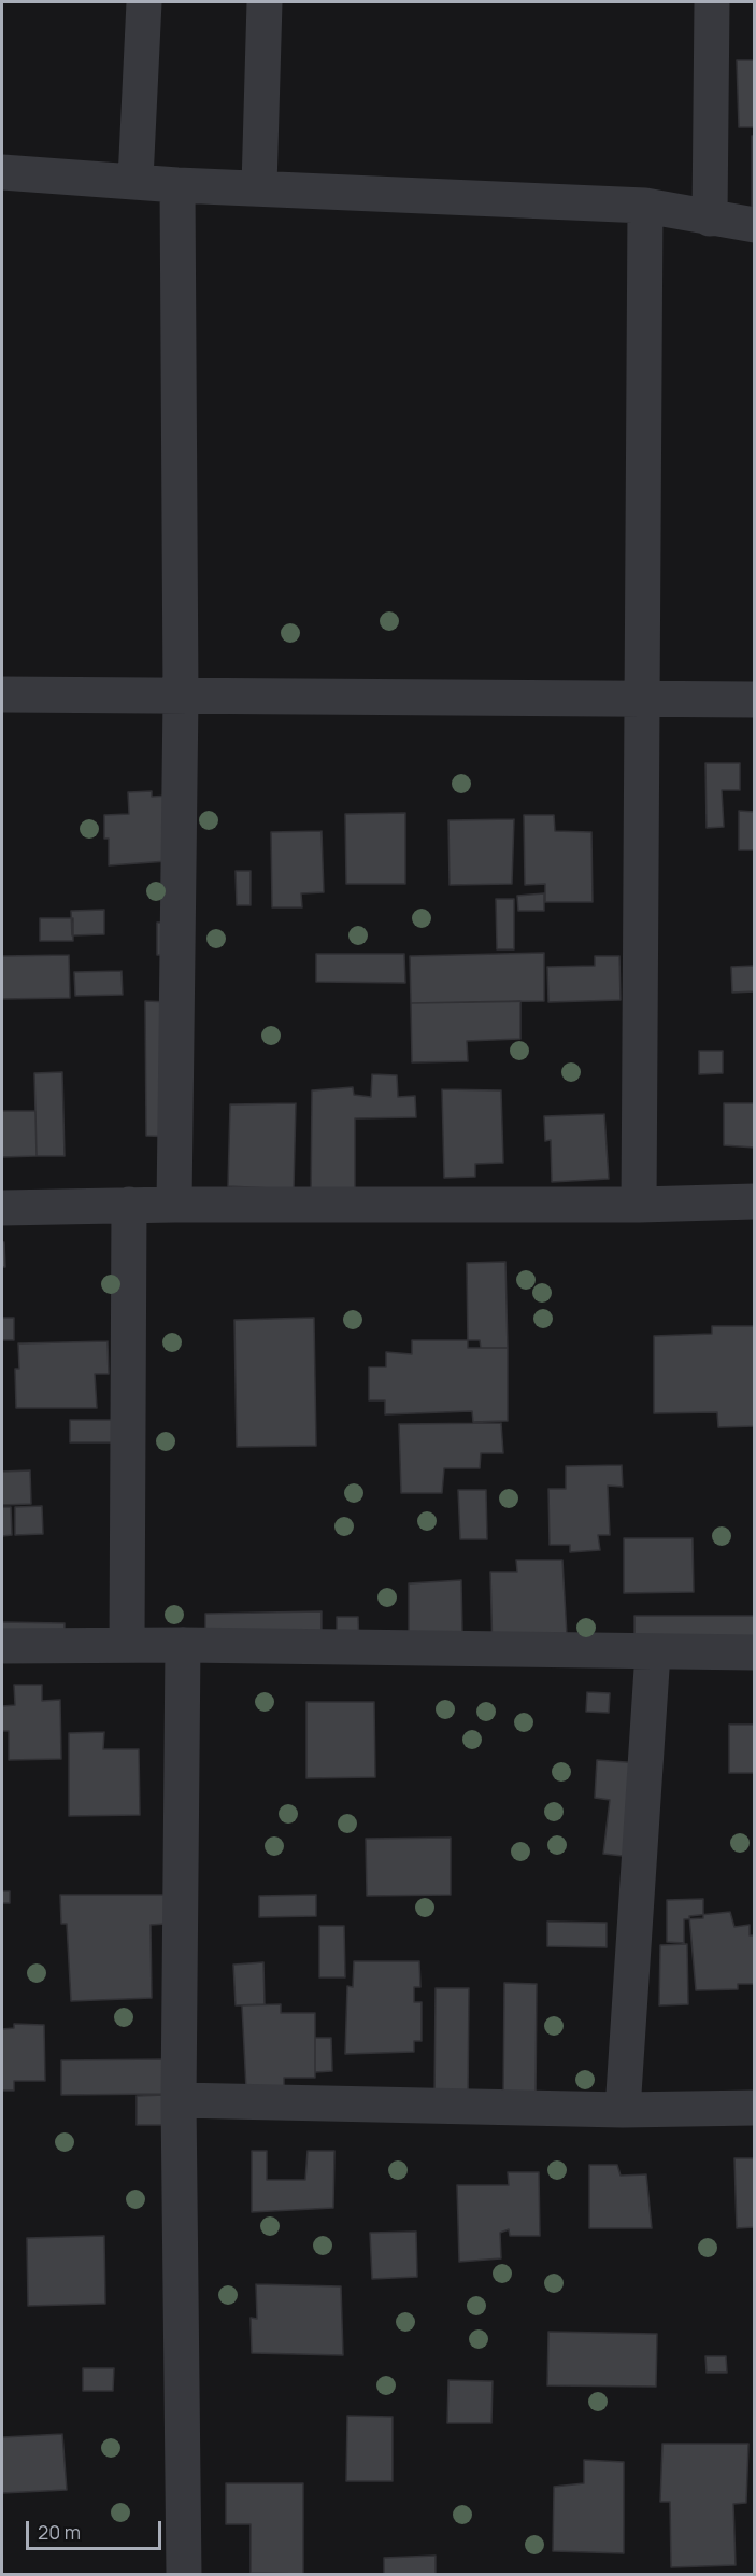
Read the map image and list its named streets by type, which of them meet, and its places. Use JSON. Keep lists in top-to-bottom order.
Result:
{
  "scale_bar": "20 m"
}
